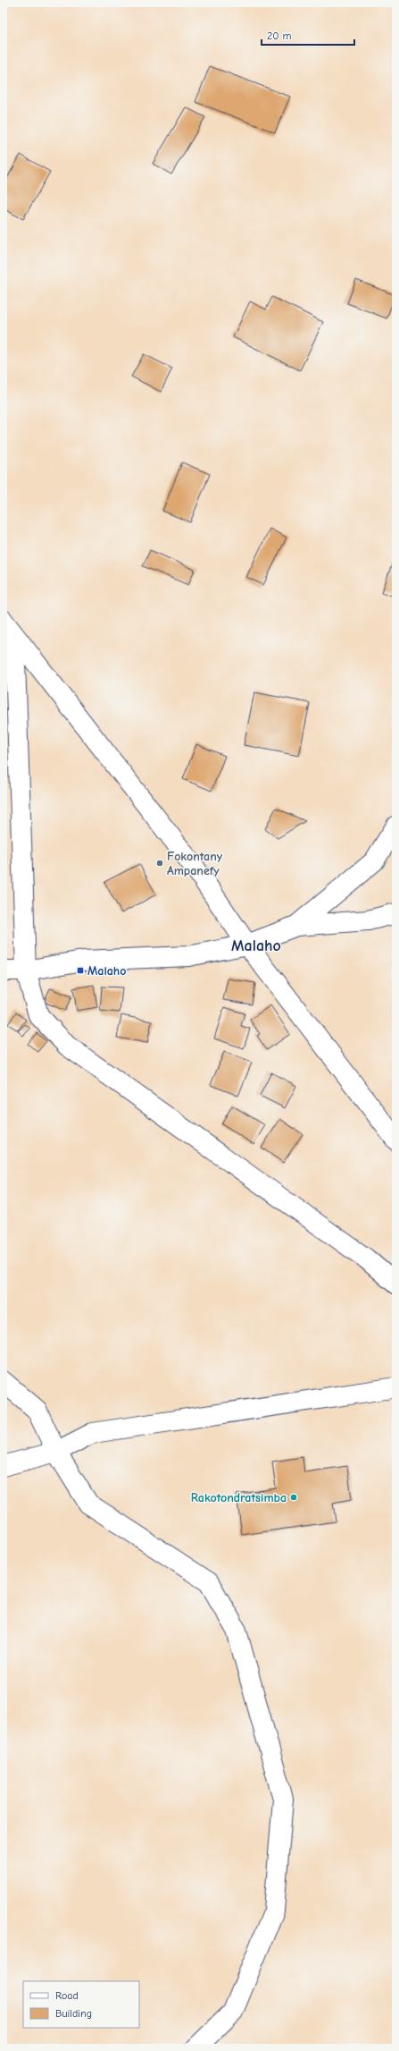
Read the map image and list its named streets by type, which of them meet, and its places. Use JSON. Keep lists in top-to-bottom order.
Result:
{
  "districts": ["Malaho"],
  "places": {
    "other": ["Fokontany Ampanefy", "Rakotondratsimba"],
    "transit": ["Malaho"]
  },
  "legend": ["Road", "Building"],
  "scale_bar": "20 m"
}
